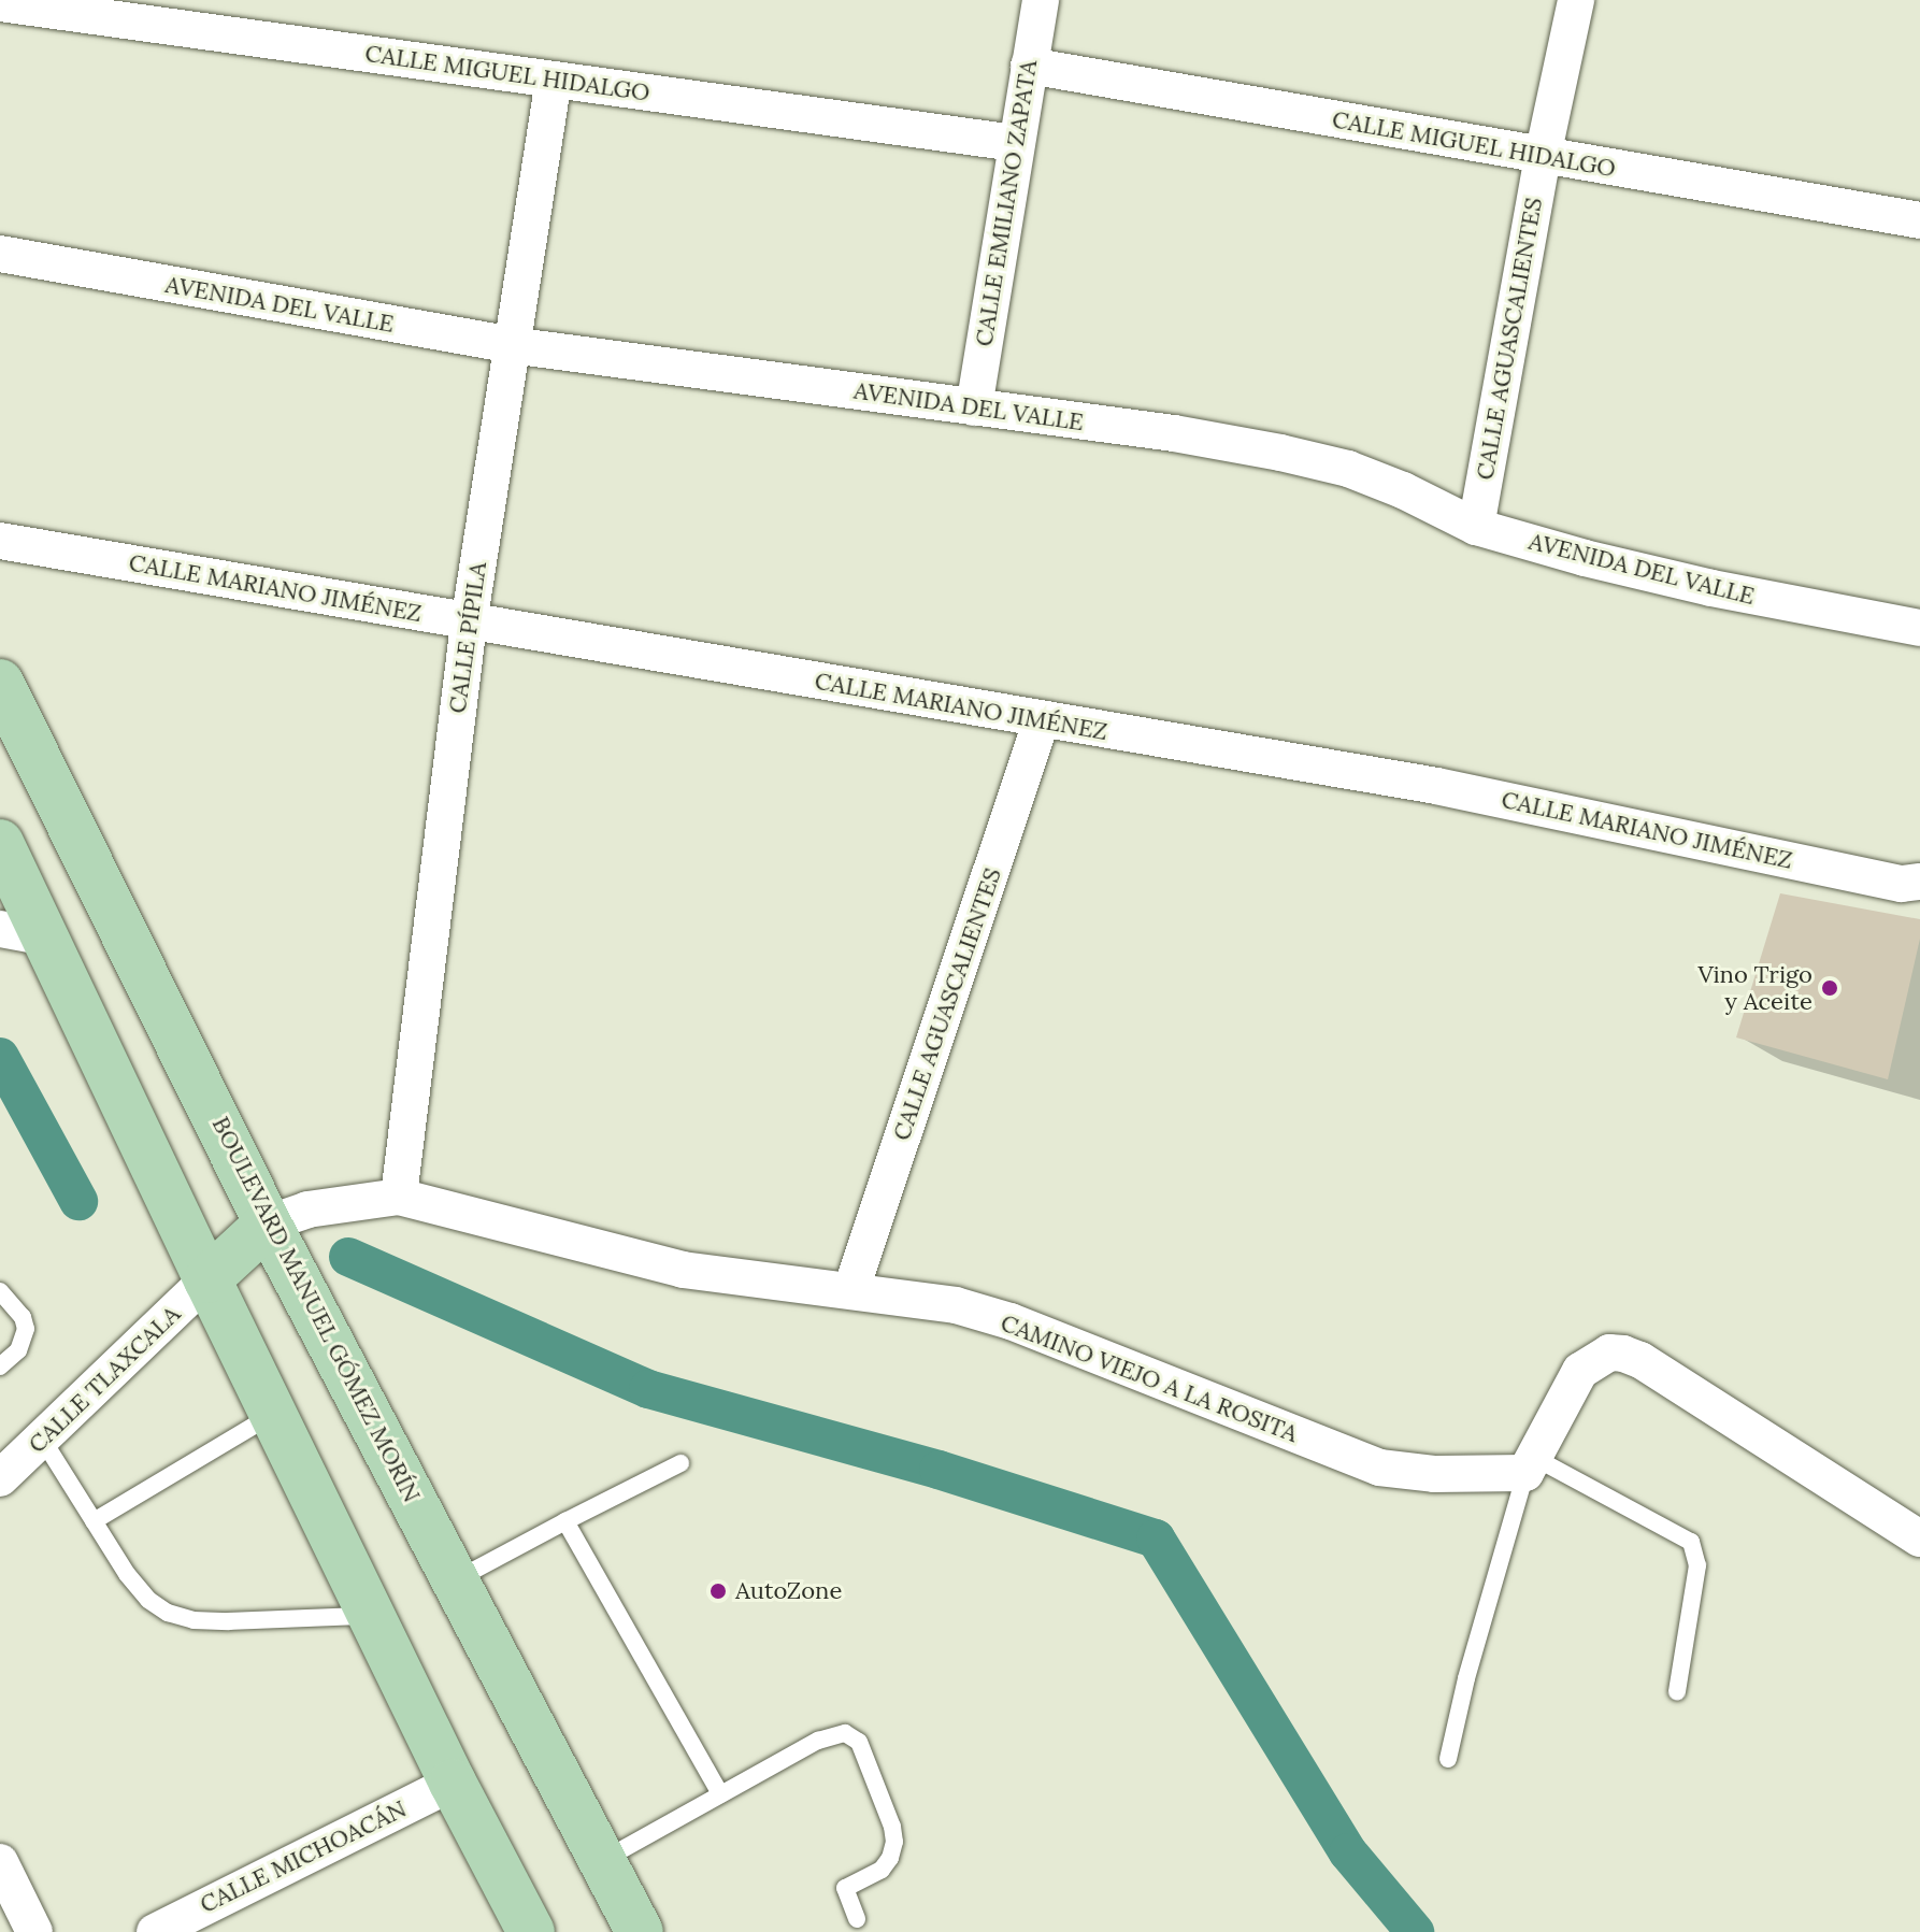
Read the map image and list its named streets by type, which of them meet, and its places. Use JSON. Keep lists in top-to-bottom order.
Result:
{
  "streets": {
    "main road": ["BOULEVARD MANUEL GÓMEZ MORÍN"],
    "street": [
      "CALLE MIGUEL HIDALGO",
      "CALLE EMILIANO ZAPATA",
      "AVENIDA DEL VALLE",
      "CALLE AGUASCALIENTES",
      "CALLE MARIANO JIMÉNEZ",
      "CALLE PÍPILA",
      "CAMINO VIEJO A LA ROSITA",
      "CALLE TLAXCALA",
      "CALLE MICHOACÁN"
    ]
  },
  "crossings": [
    ["CALLE MIGUEL HIDALGO", "CALLE EMILIANO ZAPATA"],
    ["CALLE MIGUEL HIDALGO", "CALLE AGUASCALIENTES"],
    ["CALLE MIGUEL HIDALGO", "CALLE PÍPILA"],
    ["CALLE EMILIANO ZAPATA", "AVENIDA DEL VALLE"],
    ["AVENIDA DEL VALLE", "CALLE AGUASCALIENTES"],
    ["AVENIDA DEL VALLE", "CALLE PÍPILA"],
    ["CALLE AGUASCALIENTES", "CALLE MARIANO JIMÉNEZ"],
    ["CALLE AGUASCALIENTES", "CAMINO VIEJO A LA ROSITA"],
    ["CALLE MARIANO JIMÉNEZ", "CALLE PÍPILA"],
    ["CALLE PÍPILA", "CAMINO VIEJO A LA ROSITA"],
    ["BOULEVARD MANUEL GÓMEZ MORÍN", "CAMINO VIEJO A LA ROSITA"]
  ],
  "places": ["Vino Trigo y Aceite", "AutoZone"]
}
